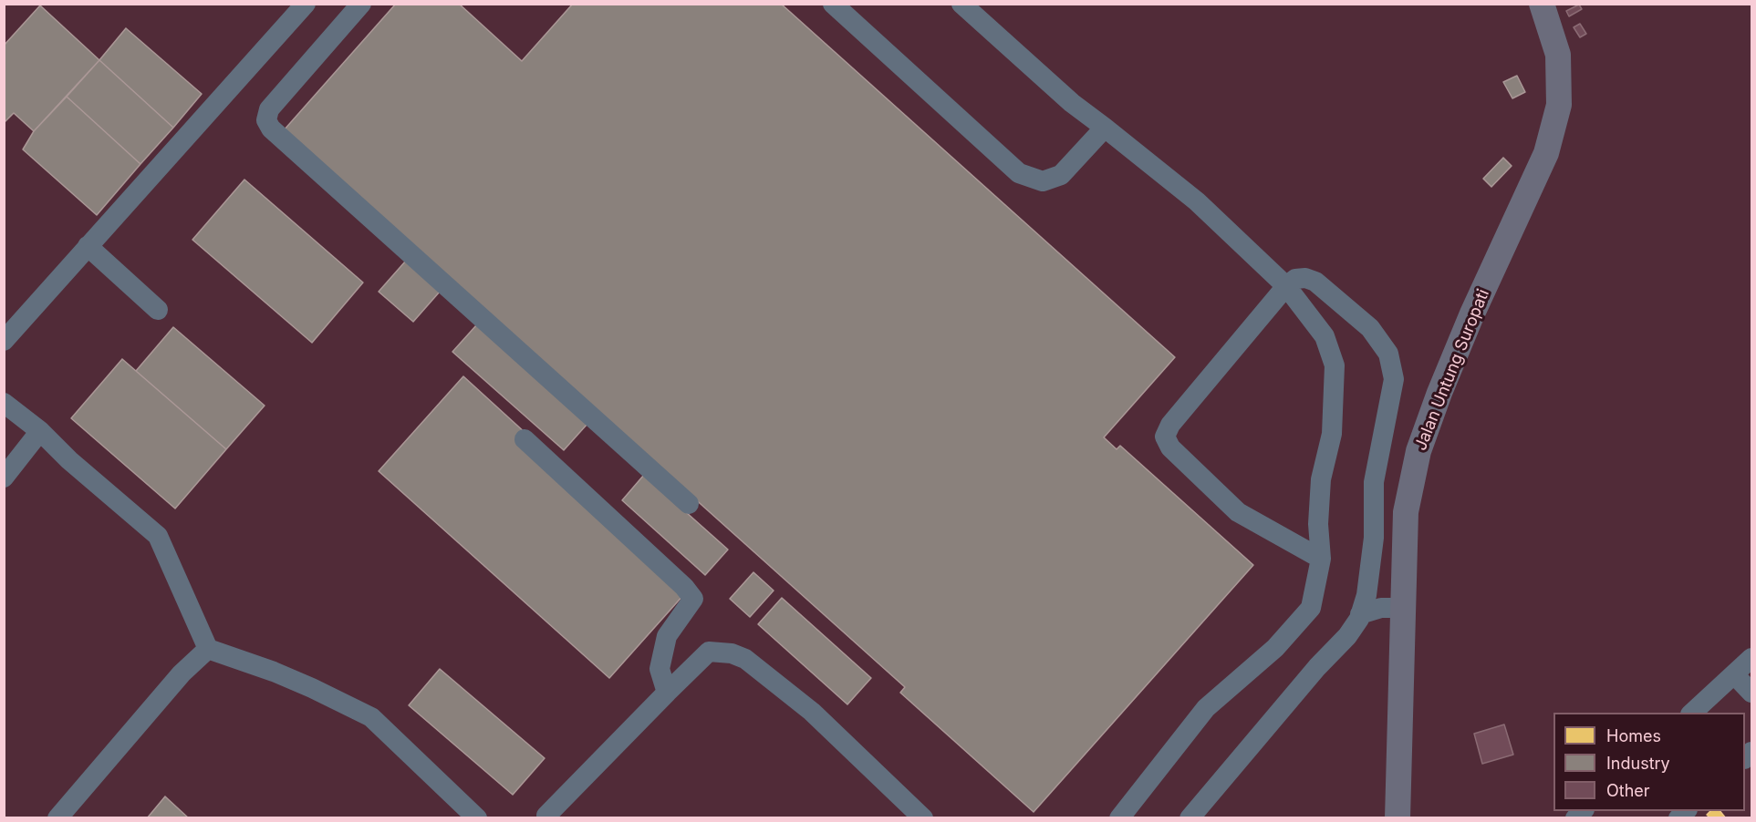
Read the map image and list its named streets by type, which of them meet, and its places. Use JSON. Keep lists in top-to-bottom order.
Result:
{
  "streets": {
    "main road": ["Jalan Untung Suropati"]
  },
  "legend": ["Homes", "Industry", "Other"]
}
